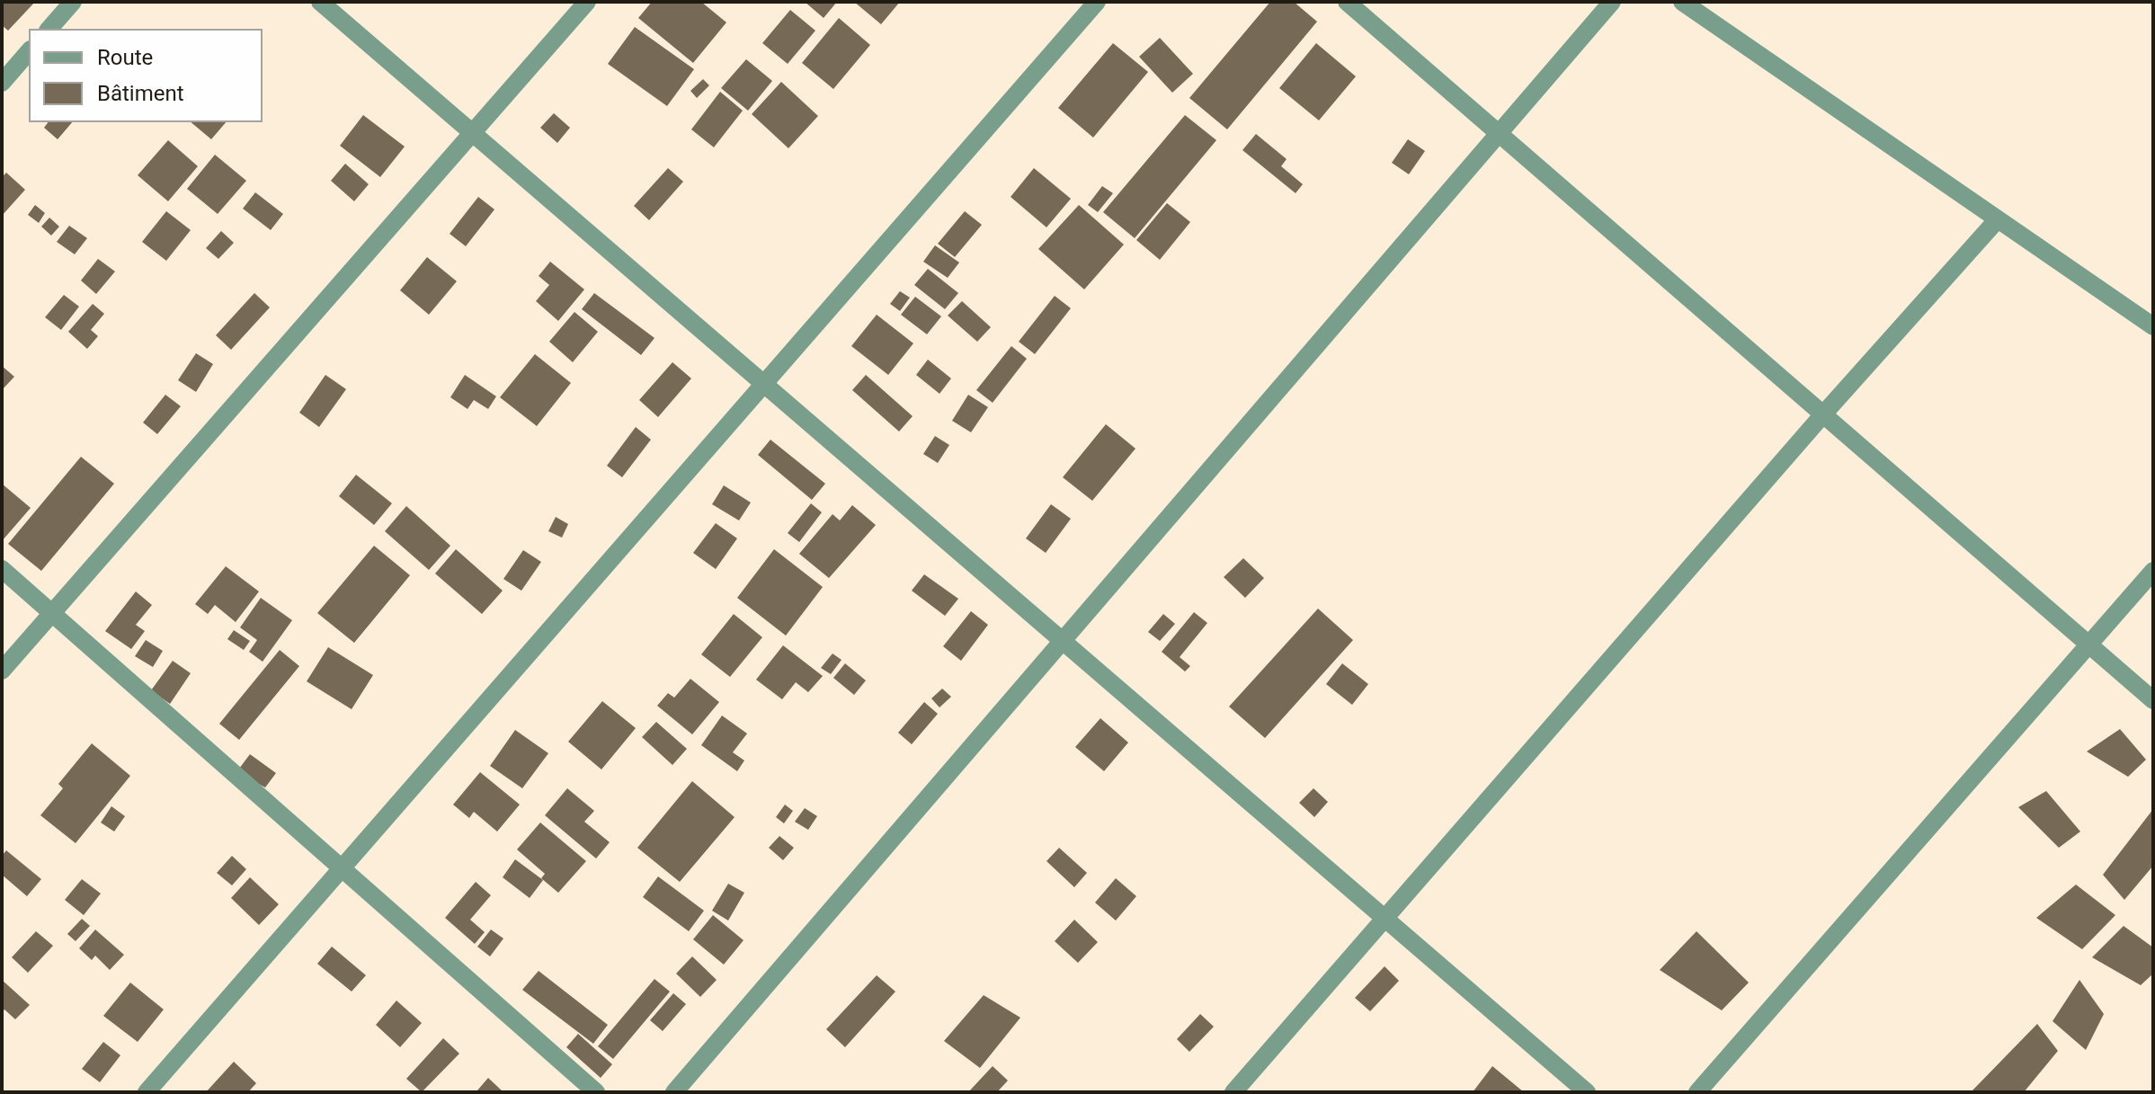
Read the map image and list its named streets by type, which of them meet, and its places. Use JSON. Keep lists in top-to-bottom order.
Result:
{
  "legend": ["Route", "Bâtiment"]
}
